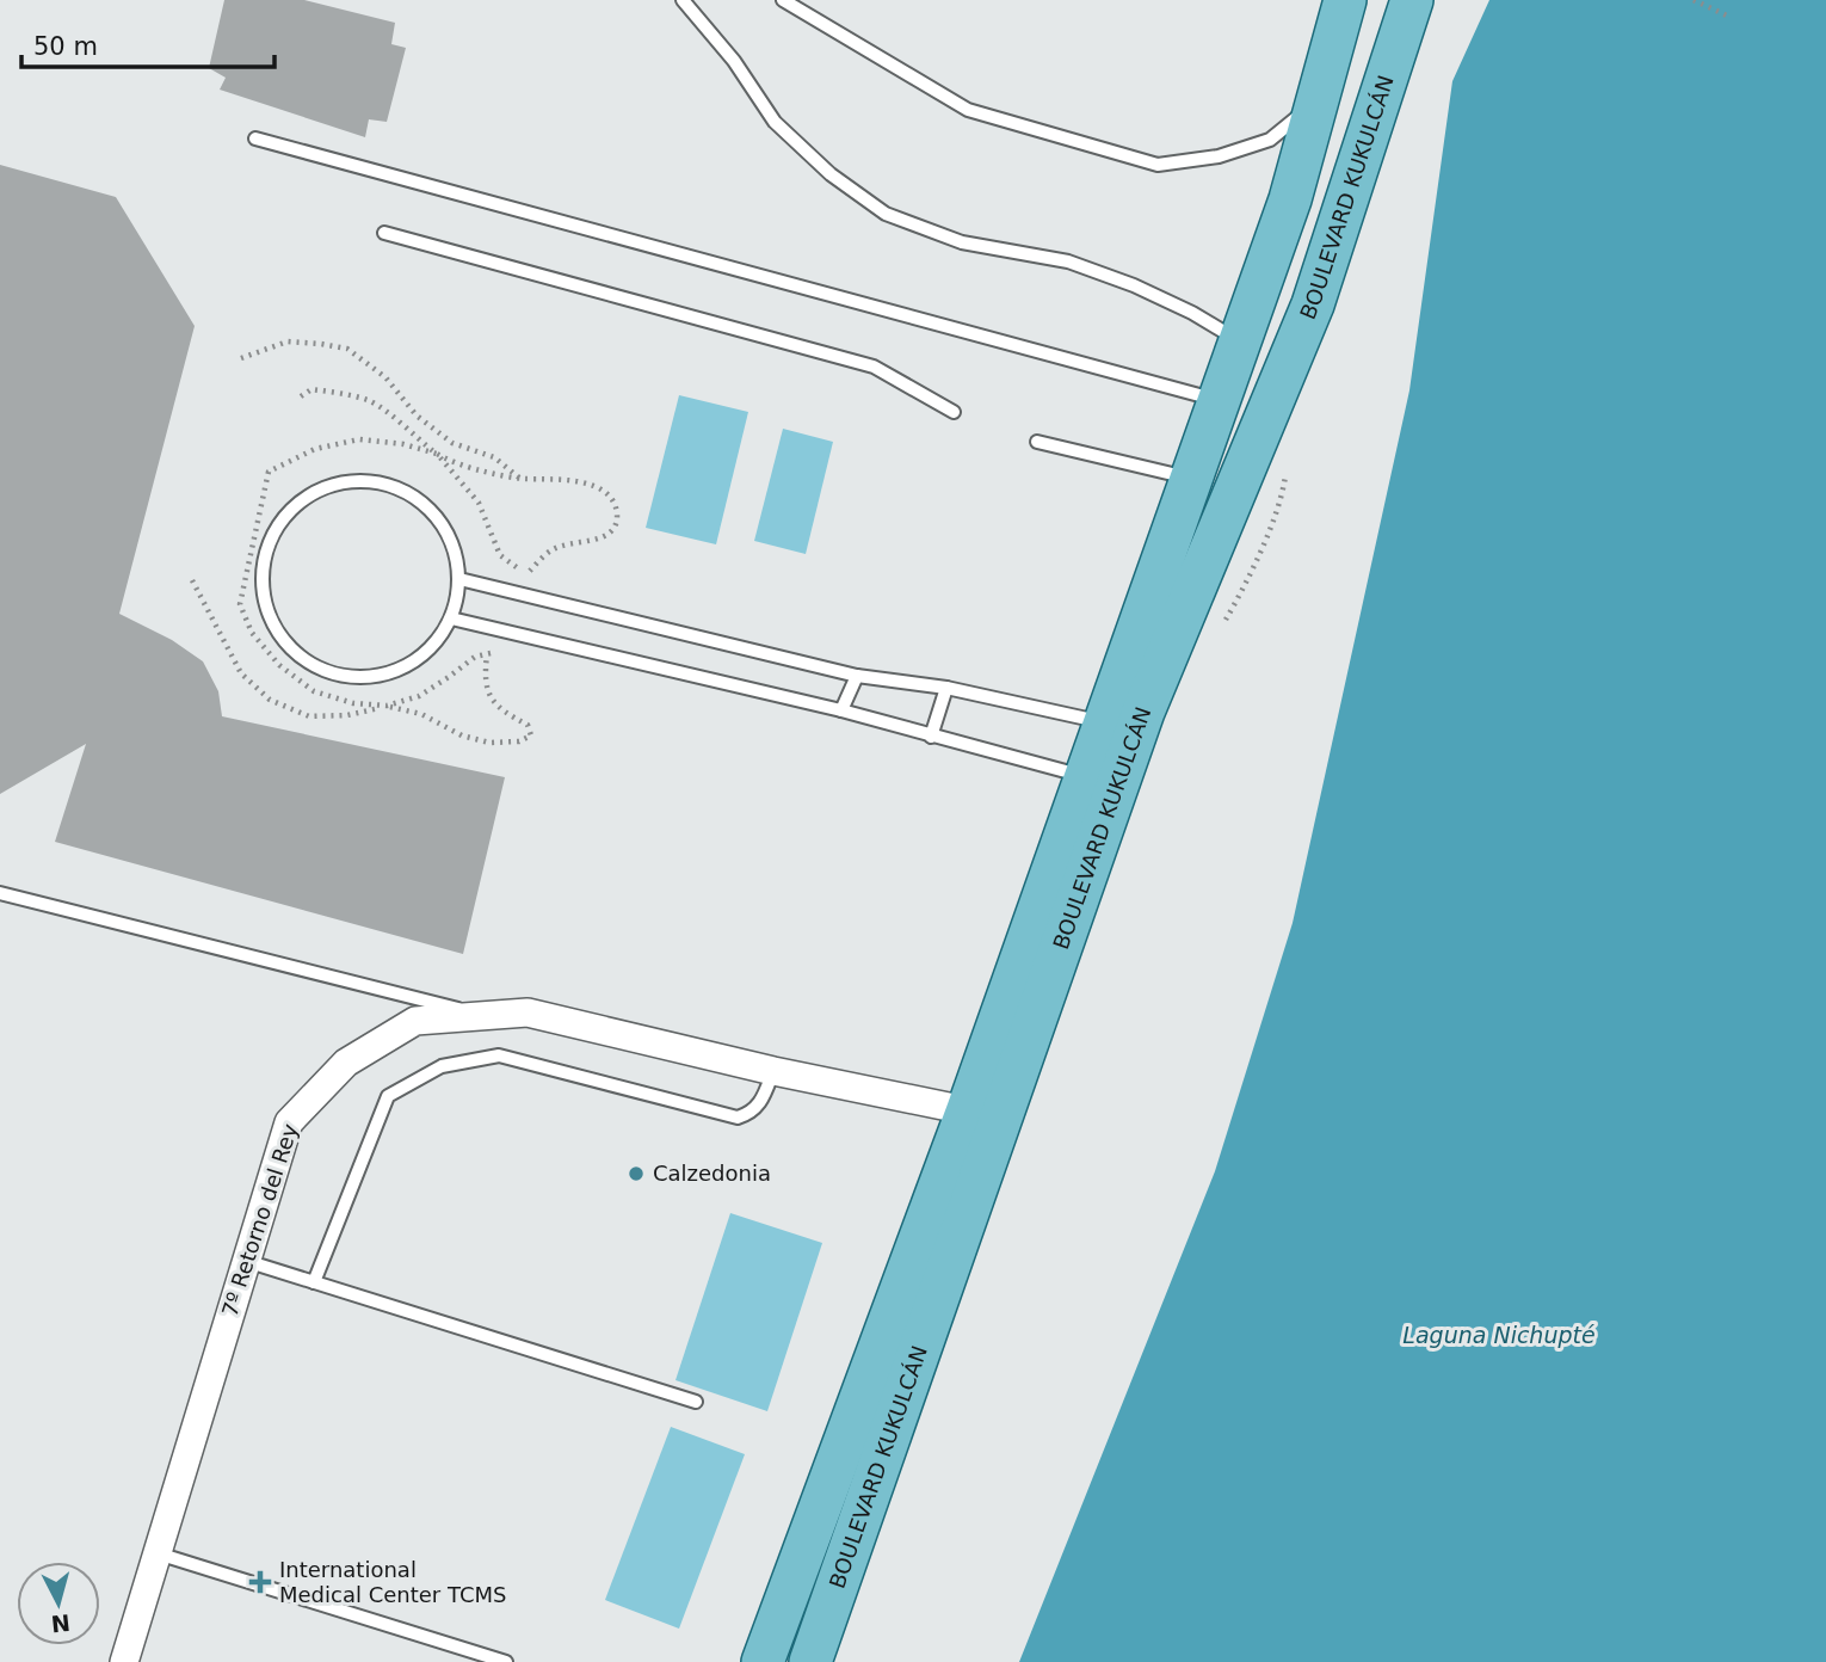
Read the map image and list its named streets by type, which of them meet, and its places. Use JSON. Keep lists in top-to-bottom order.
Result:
{
  "streets": {
    "main road": ["BOULEVARD KUKULCÁN"],
    "street": ["7º Retorno del Rey"]
  },
  "crossings": [
    ["BOULEVARD KUKULCÁN", "7º Retorno del Rey"]
  ],
  "water": ["Laguna Nichupté"],
  "places": {
    "other": ["Calzedonia"],
    "health": ["International Medical Center TCMS"]
  },
  "scale_bar": "50 m",
  "north": "bottom"
}
